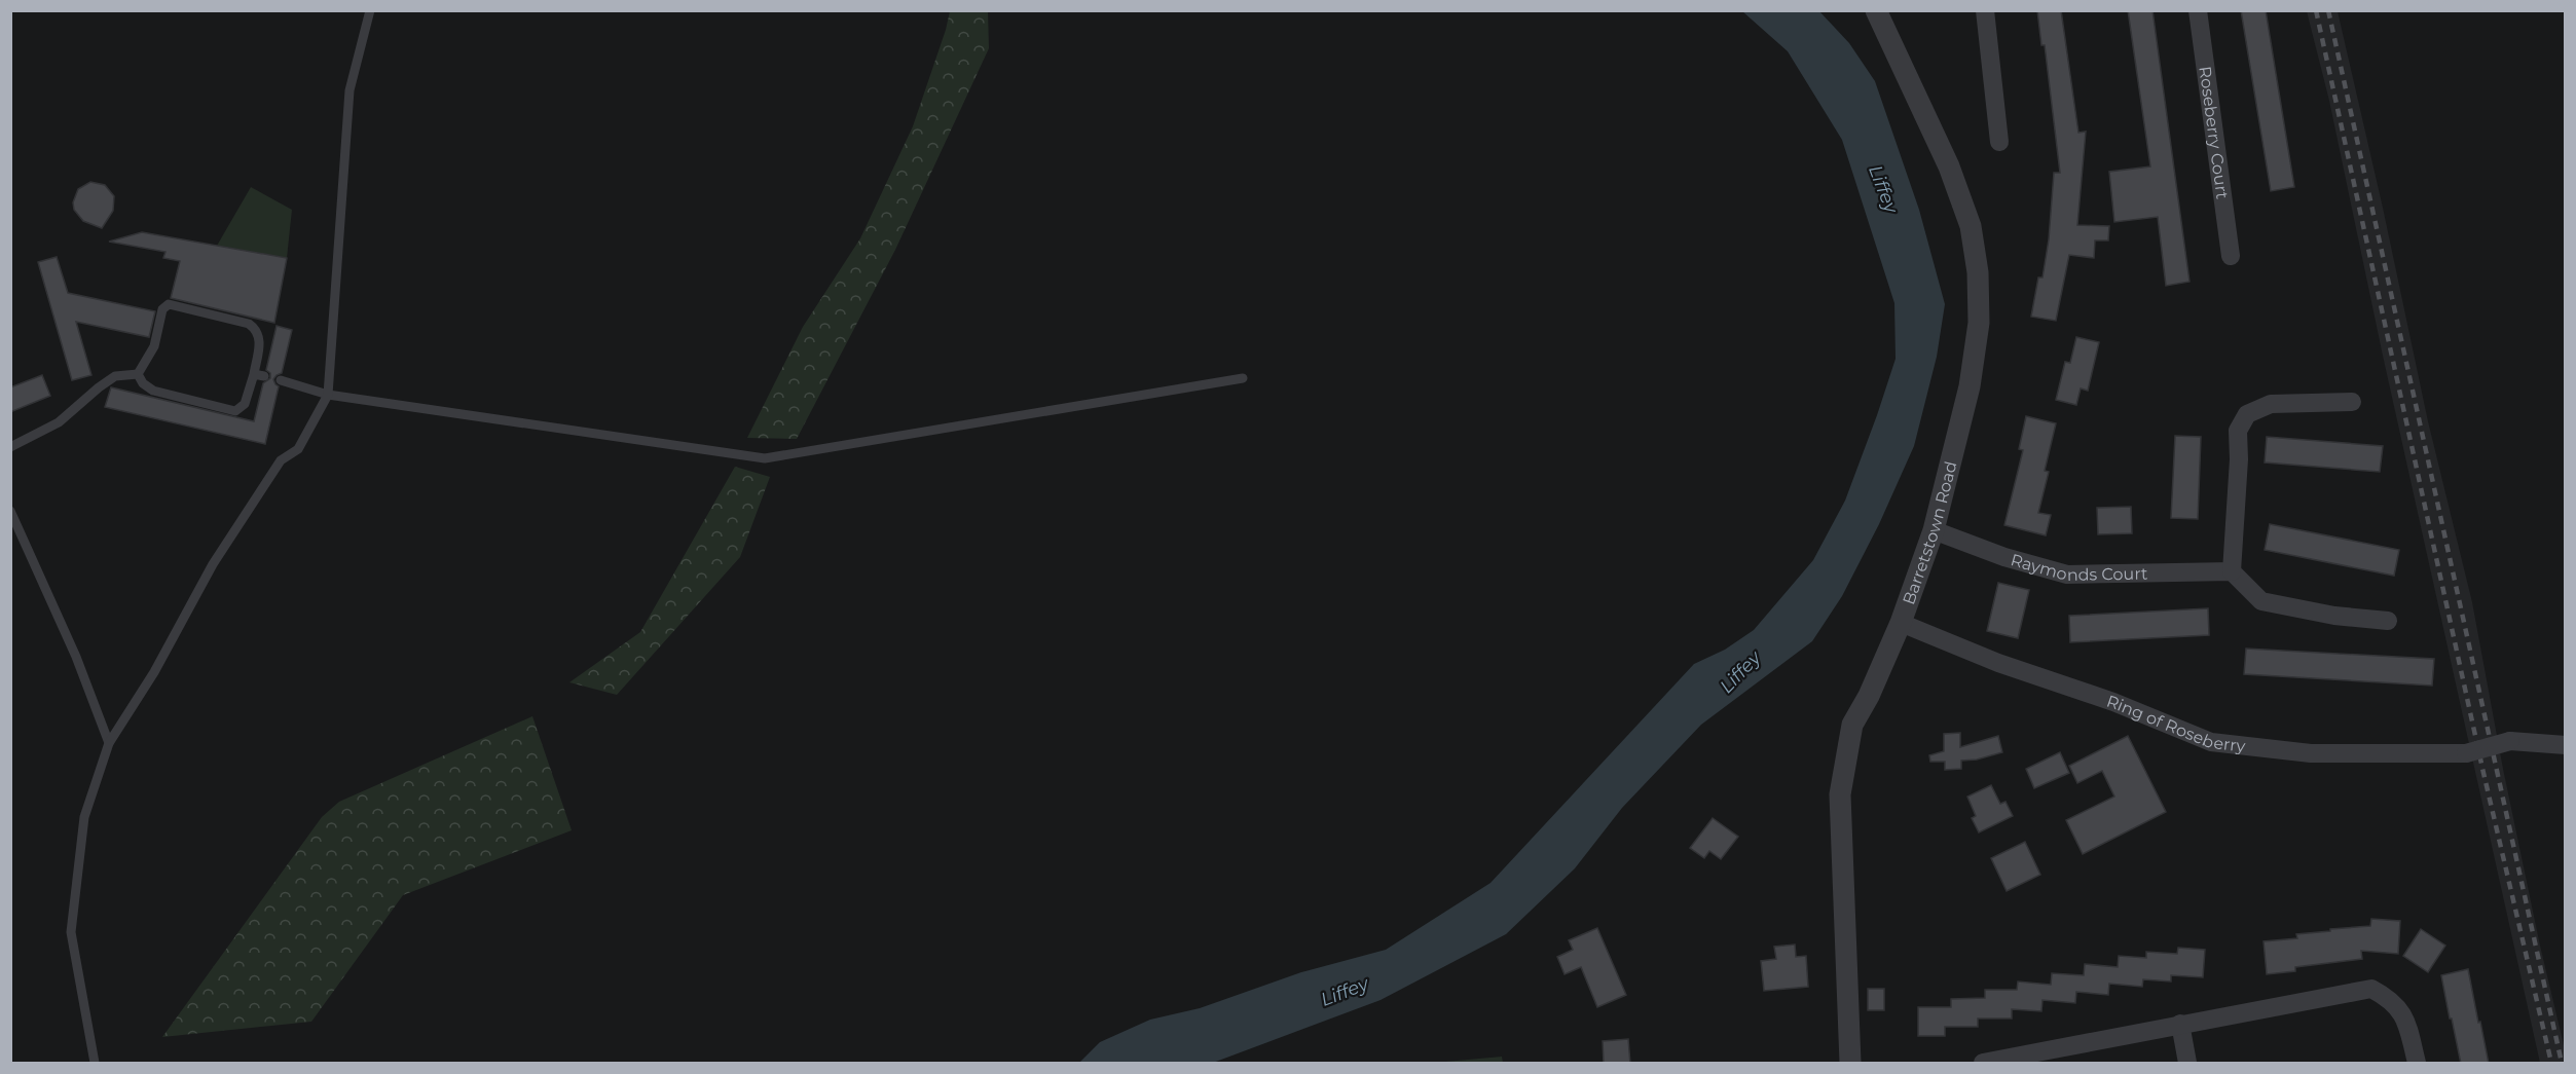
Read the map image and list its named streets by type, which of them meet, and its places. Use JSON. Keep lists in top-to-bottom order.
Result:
{
  "streets": {
    "street": [
      "Roseberry Court",
      "Barretstown Road",
      "Raymonds Court",
      "Ring of Roseberry"
    ]
  },
  "crossings": [
    ["Barretstown Road", "Raymonds Court"],
    ["Barretstown Road", "Ring of Roseberry"]
  ],
  "water": ["Liffey"]
}
